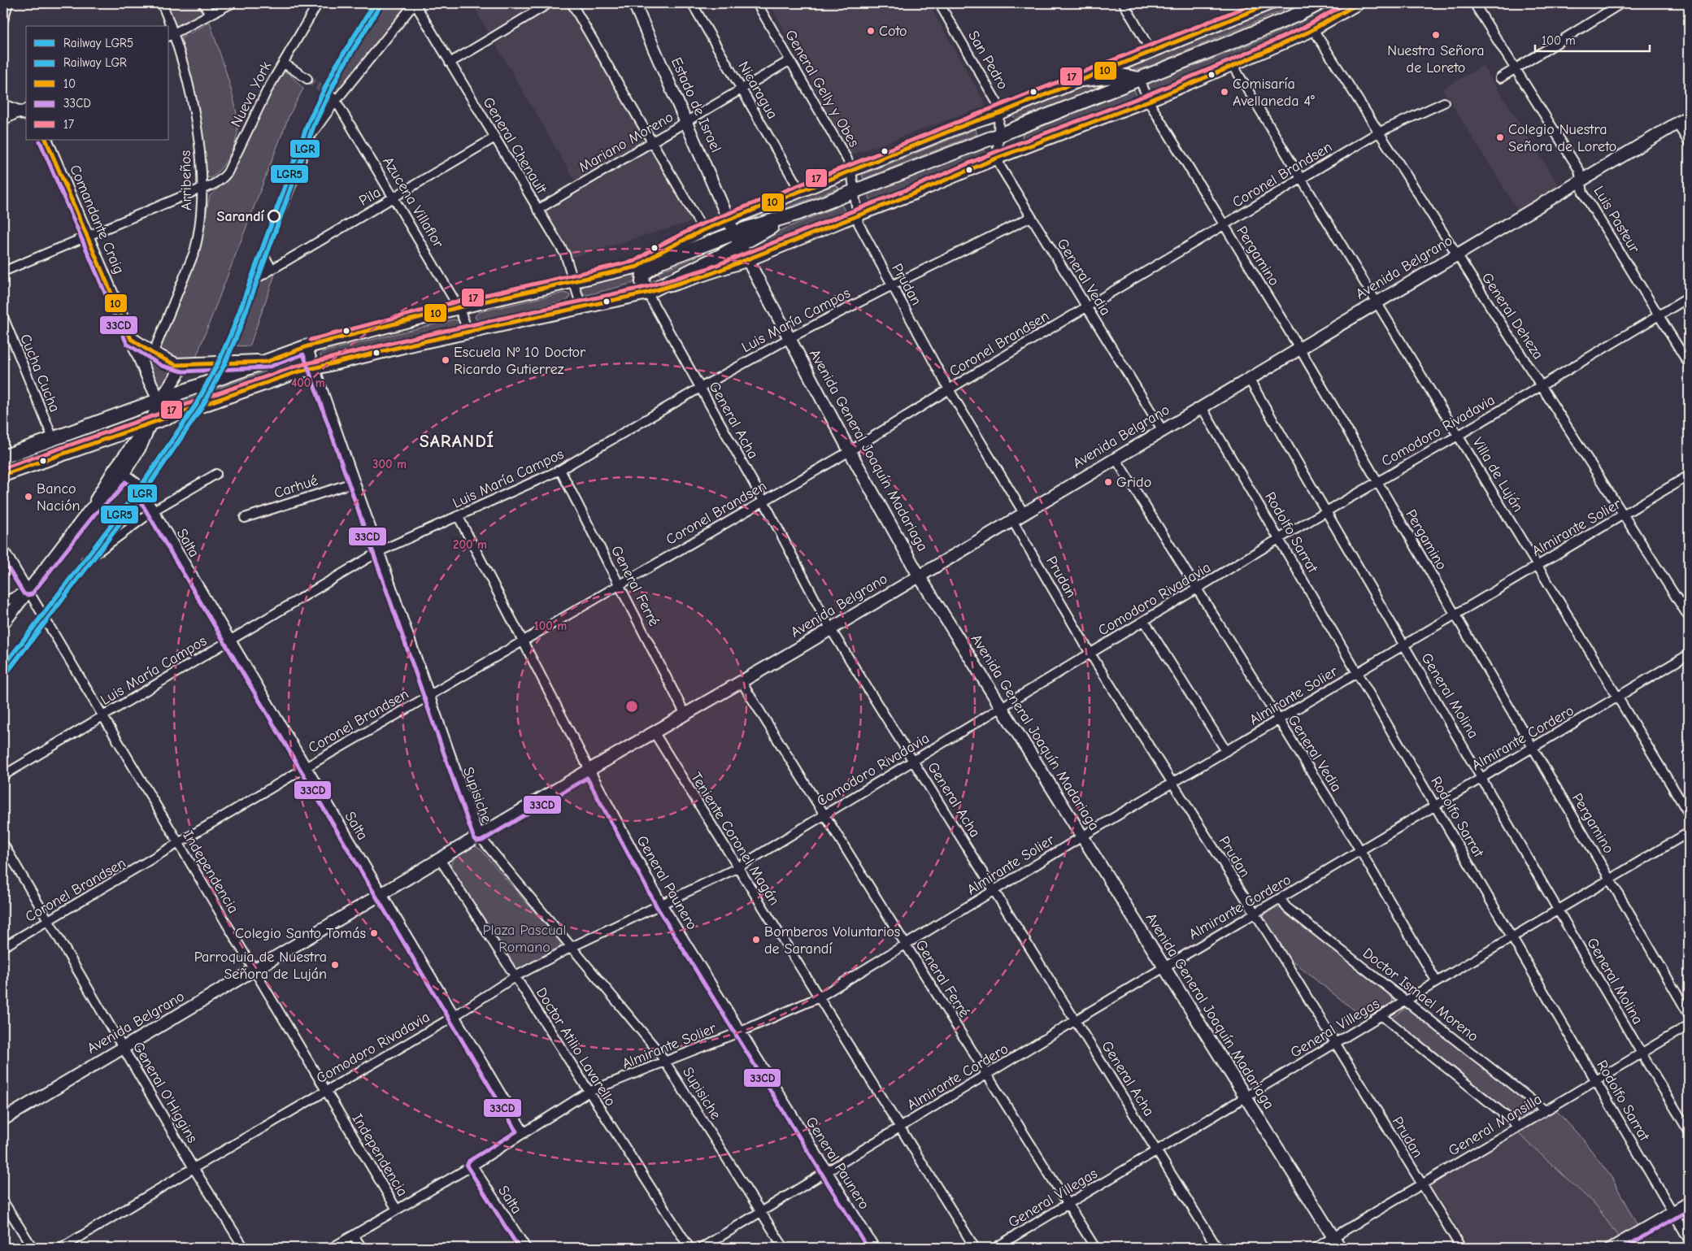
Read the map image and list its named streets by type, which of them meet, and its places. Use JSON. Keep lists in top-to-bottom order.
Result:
{
  "streets": {
    "street": [
      "San Pedro",
      "General Gelly y Obes",
      "Nicaragua",
      "Nueva York",
      "Estado de Israel",
      "Mariano Moreno",
      "General Chenault",
      "Coronel Brandsen",
      "Arribeños",
      "Pila",
      "Azucena Villaflor",
      "Comandante Craig",
      "Luis Pasteur",
      "Pergamino",
      "Avenida Belgrano",
      "General Vedia",
      "Prudan",
      "General Deheza",
      "Luis María Campos",
      "Cucha Cucha",
      "General Acha",
      "Comodoro Rivadavia",
      "Avenida General Joaquín Madariaga",
      "Villa de Luján",
      "Carhué",
      "Almirante Solier",
      "Rodolfo Sarrat",
      "Salta",
      "General Ferré",
      "General Molina",
      "Almirante Cordero",
      "Supisiche",
      "Teniente Coronel Magán",
      "Independencia",
      "General Paunero",
      "Doctor Ismael Moreno",
      "General Villegas",
      "Doctor Atilio Lavarello",
      "General O'Higgins",
      "General Mansilla"
    ]
  },
  "crossings": [
    ["San Pedro", "General Vedia"],
    ["General Gelly y Obes", "Mariano Moreno"],
    ["General Gelly y Obes", "Prudan"],
    ["Nicaragua", "Mariano Moreno"],
    ["Nueva York", "Arribeños"],
    ["Nueva York", "Comandante Craig"],
    ["Estado de Israel", "Mariano Moreno"],
    ["Estado de Israel", "Avenida General Joaquín Madariaga"],
    ["Mariano Moreno", "General Chenault"],
    ["General Chenault", "Pila"],
    ["Coronel Brandsen", "Pergamino"],
    ["Coronel Brandsen", "General Vedia"],
    ["Coronel Brandsen", "Prudan"],
    ["Coronel Brandsen", "General Deheza"],
    ["Coronel Brandsen", "General Acha"],
    ["Coronel Brandsen", "Avenida General Joaquín Madariaga"],
    ["Coronel Brandsen", "Villa de Luján"],
    ["Coronel Brandsen", "Salta"],
    ["Coronel Brandsen", "General Ferré"],
    ["Coronel Brandsen", "Supisiche"],
    ["Coronel Brandsen", "Independencia"],
    ["Coronel Brandsen", "General Paunero"],
    ["Coronel Brandsen", "General O'Higgins"],
    ["Pila", "Azucena Villaflor"],
    ["Luis Pasteur", "Avenida Belgrano"],
    ["Luis Pasteur", "Comodoro Rivadavia"],
    ["Pergamino", "Avenida Belgrano"],
    ["Pergamino", "Comodoro Rivadavia"],
    ["Pergamino", "Almirante Solier"],
    ["Pergamino", "Almirante Cordero"],
    ["Pergamino", "General Villegas"],
    ["Avenida Belgrano", "General Vedia"],
    ["Avenida Belgrano", "Prudan"],
    ["Avenida Belgrano", "General Deheza"],
    ["Avenida Belgrano", "General Acha"],
    ["Avenida Belgrano", "Avenida General Joaquín Madariaga"],
    ["Avenida Belgrano", "Villa de Luján"],
    ["Avenida Belgrano", "Rodolfo Sarrat"],
    ["Avenida Belgrano", "Salta"],
    ["Avenida Belgrano", "General Ferré"],
    ["Avenida Belgrano", "General Molina"],
    ["Avenida Belgrano", "Supisiche"],
    ["Avenida Belgrano", "Teniente Coronel Magán"],
    ["Avenida Belgrano", "Independencia"],
    ["Avenida Belgrano", "General Paunero"],
    ["Avenida Belgrano", "Doctor Atilio Lavarello"],
    ["Avenida Belgrano", "General O'Higgins"],
    ["General Vedia", "Luis María Campos"],
    ["General Vedia", "Comodoro Rivadavia"],
    ["General Vedia", "Almirante Solier"],
    ["General Vedia", "Almirante Cordero"],
    ["General Vedia", "General Villegas"],
    ["Prudan", "Luis María Campos"],
    ["Prudan", "Comodoro Rivadavia"],
    ["Prudan", "Almirante Solier"],
    ["Prudan", "Almirante Cordero"],
    ["Prudan", "General Villegas"],
    ["Prudan", "General Mansilla"],
    ["General Deheza", "Comodoro Rivadavia"],
    ["General Deheza", "Almirante Solier"],
    ["Luis María Campos", "General Acha"],
    ["Luis María Campos", "Avenida General Joaquín Madariaga"],
    ["Luis María Campos", "Salta"],
    ["Luis María Campos", "General Ferré"],
    ["Luis María Campos", "Supisiche"],
    ["Luis María Campos", "Independencia"],
    ["Luis María Campos", "General Paunero"],
    ["General Acha", "Comodoro Rivadavia"],
    ["General Acha", "Almirante Solier"],
    ["General Acha", "Almirante Cordero"],
    ["General Acha", "General Villegas"],
    ["Comodoro Rivadavia", "Avenida General Joaquín Madariaga"],
    ["Comodoro Rivadavia", "Villa de Luján"],
    ["Comodoro Rivadavia", "Rodolfo Sarrat"],
    ["Comodoro Rivadavia", "Salta"],
    ["Comodoro Rivadavia", "General Ferré"],
    ["Comodoro Rivadavia", "General Molina"],
    ["Comodoro Rivadavia", "Supisiche"],
    ["Comodoro Rivadavia", "Teniente Coronel Magán"],
    ["Comodoro Rivadavia", "Independencia"],
    ["Comodoro Rivadavia", "General Paunero"],
    ["Comodoro Rivadavia", "Doctor Atilio Lavarello"],
    ["Comodoro Rivadavia", "General O'Higgins"],
    ["Avenida General Joaquín Madariaga", "Almirante Solier"],
    ["Avenida General Joaquín Madariaga", "Almirante Cordero"],
    ["Avenida General Joaquín Madariaga", "General Villegas"],
    ["Avenida General Joaquín Madariaga", "General Mansilla"],
    ["Villa de Luján", "Almirante Solier"],
    ["Villa de Luján", "Almirante Cordero"],
    ["Carhué", "Supisiche"],
    ["Almirante Solier", "Rodolfo Sarrat"],
    ["Almirante Solier", "Salta"],
    ["Almirante Solier", "General Ferré"],
    ["Almirante Solier", "General Molina"],
    ["Almirante Solier", "Supisiche"],
    ["Almirante Solier", "Teniente Coronel Magán"],
    ["Almirante Solier", "Independencia"],
    ["Almirante Solier", "General Paunero"],
    ["Almirante Solier", "Doctor Atilio Lavarello"],
    ["Rodolfo Sarrat", "Almirante Cordero"],
    ["Rodolfo Sarrat", "General Villegas"],
    ["Rodolfo Sarrat", "General Mansilla"],
    ["General Ferré", "Almirante Cordero"],
    ["General Ferré", "General Villegas"],
    ["General Molina", "Almirante Cordero"],
    ["General Molina", "General Villegas"],
    ["General Molina", "General Mansilla"],
    ["Almirante Cordero", "Supisiche"],
    ["Almirante Cordero", "Teniente Coronel Magán"],
    ["Almirante Cordero", "General Paunero"],
    ["Almirante Cordero", "Doctor Ismael Moreno"],
    ["Doctor Ismael Moreno", "General Villegas"],
    ["Doctor Ismael Moreno", "General Mansilla"]
  ],
  "districts": ["SARANDÍ"],
  "parks": ["Plaza Pascual Romano"],
  "places": [
    "Coto",
    "Nuestra Señora de Loreto",
    "Comisaría Avellaneda 4°",
    "Colegio Nuestra Señora de Loreto",
    "Sarandí",
    "Escuela Nº 10 Doctor Ricardo Gutierrez",
    "Grido",
    "Banco Nación",
    "Colegio Santo Tomás",
    "Bomberos Voluntarios de Sarandí",
    "Parroquia de Nuestra Señora de Luján"
  ],
  "lines": [
    "rail line LGR5",
    "transit line 10",
    "transit line 17",
    "rail line LGR",
    "transit line 33CD"
  ],
  "legend": [
    "Railway LGR5",
    "Railway LGR",
    "10",
    "33CD",
    "17"
  ],
  "scale_bar": "100 m",
  "rings": [
    "400 m",
    "300 m",
    "200 m",
    "100 m"
  ]
}
